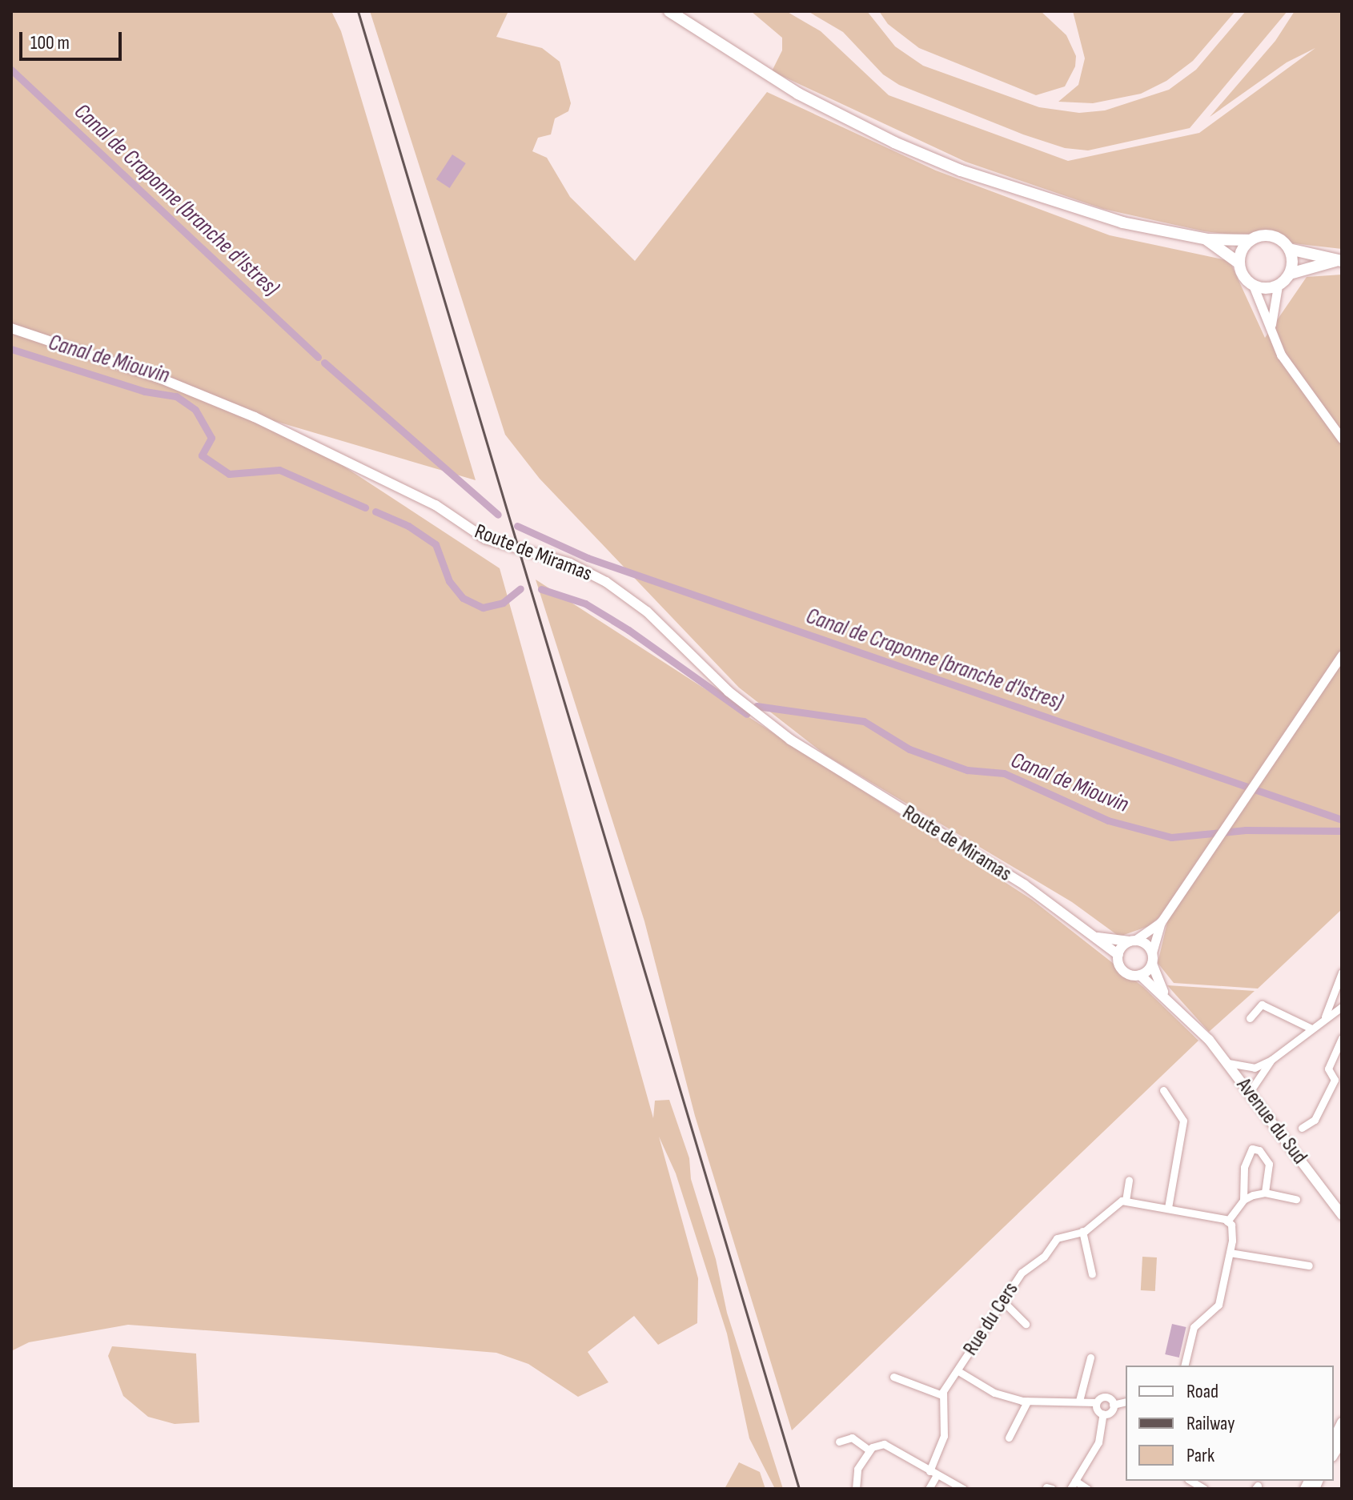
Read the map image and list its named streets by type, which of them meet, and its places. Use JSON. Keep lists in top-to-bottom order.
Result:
{
  "streets": {
    "main road": ["Route de Miramas", "Avenue du Sud"],
    "street": ["Rue du Cers"]
  },
  "water": ["Canal de Craponne (branche d'Istres)", "Canal de Miouvin"],
  "legend": ["Road", "Railway", "Park"],
  "scale_bar": "100 m"
}
